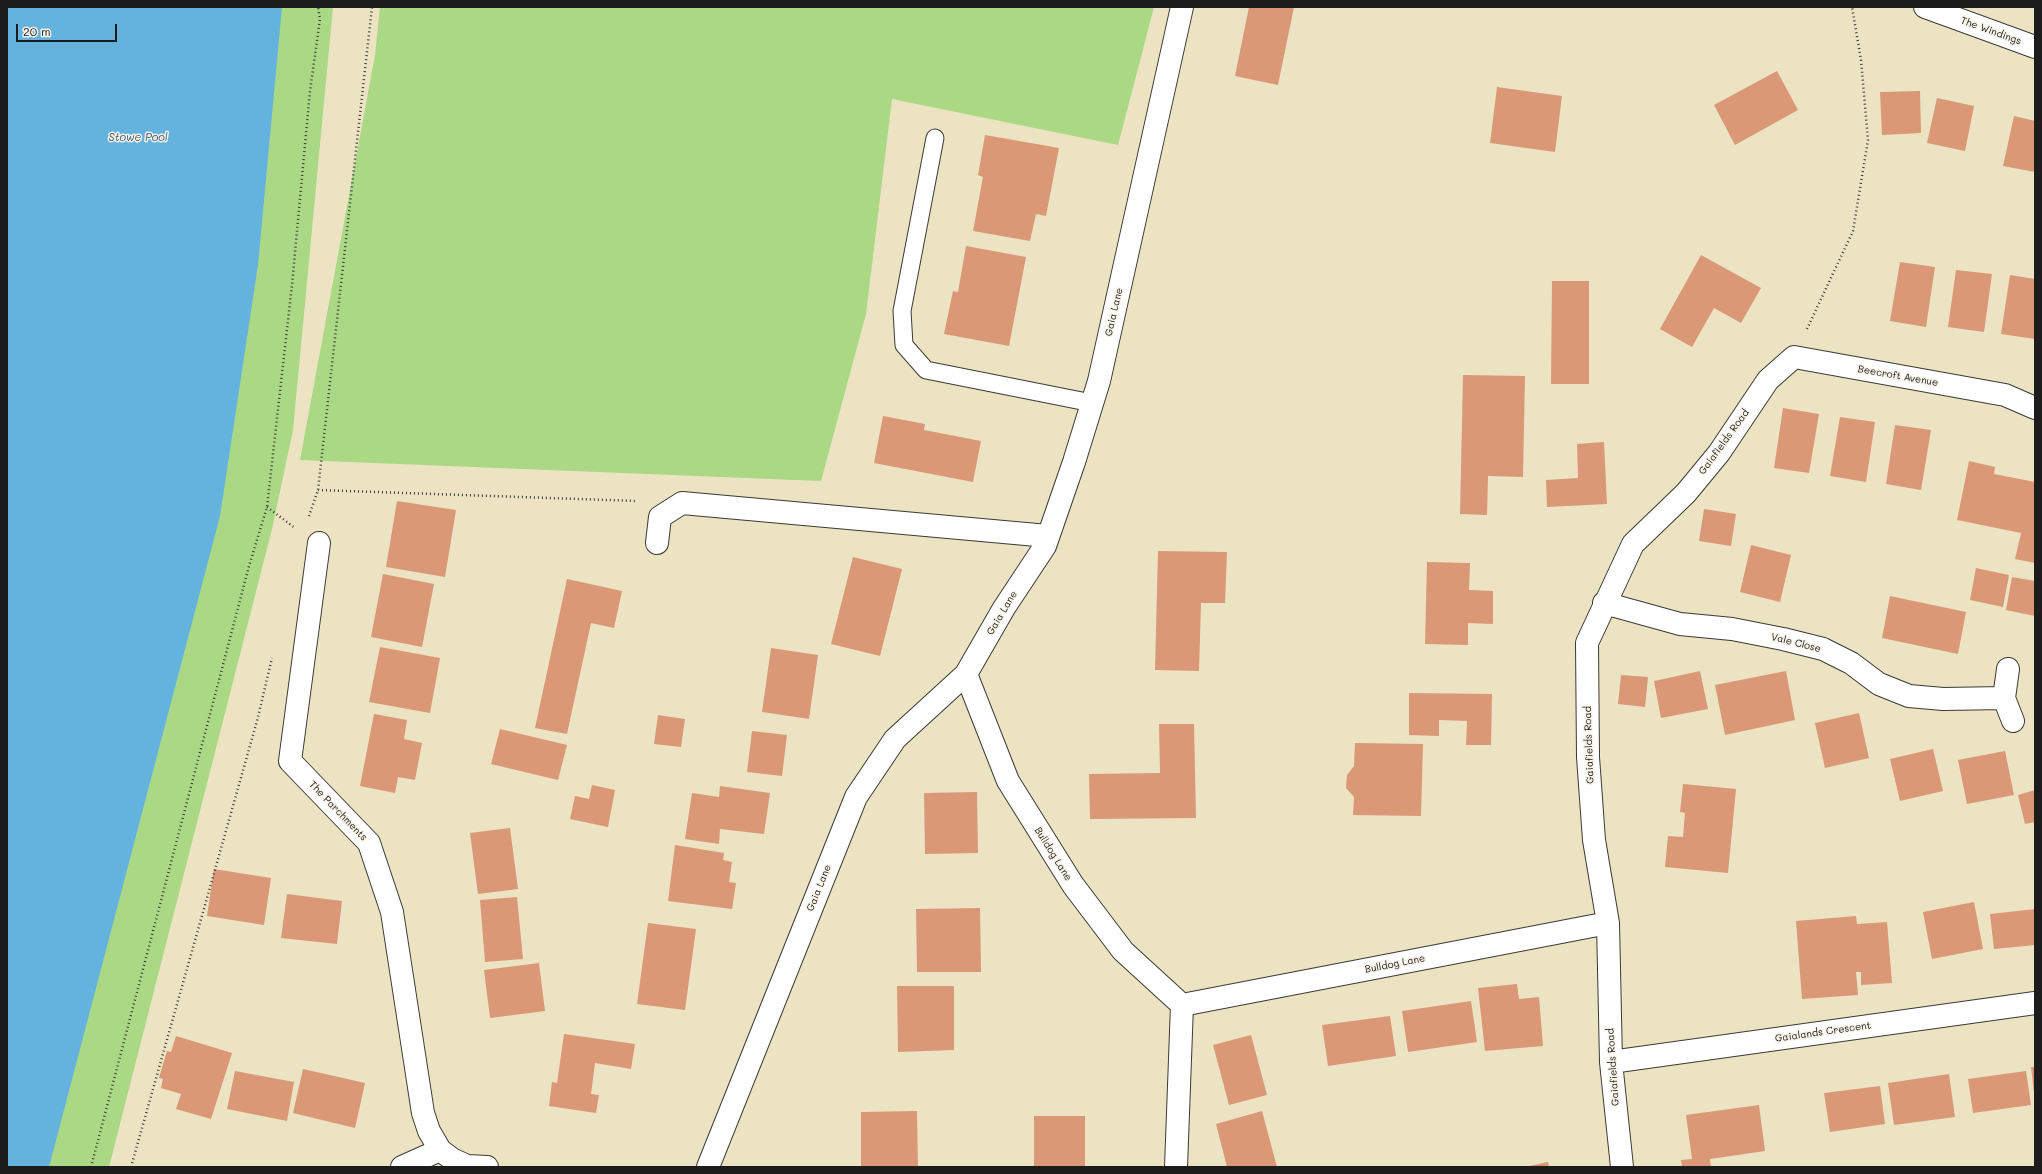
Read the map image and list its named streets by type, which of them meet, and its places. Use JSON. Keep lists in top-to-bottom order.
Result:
{
  "streets": {
    "street": [
      "The Windings",
      "Gaia Lane",
      "Beecroft Avenue",
      "Gaiafields Road",
      "Vale Close",
      "The Parchments",
      "Bulldog Lane",
      "Gaialands Crescent"
    ]
  },
  "crossings": [
    ["Gaia Lane", "Bulldog Lane"],
    ["Beecroft Avenue", "Gaiafields Road"],
    ["Gaiafields Road", "Vale Close"],
    ["Gaiafields Road", "Bulldog Lane"],
    ["Gaiafields Road", "Gaialands Crescent"]
  ],
  "water": ["Stowe Pool"],
  "scale_bar": "20 m"
}
